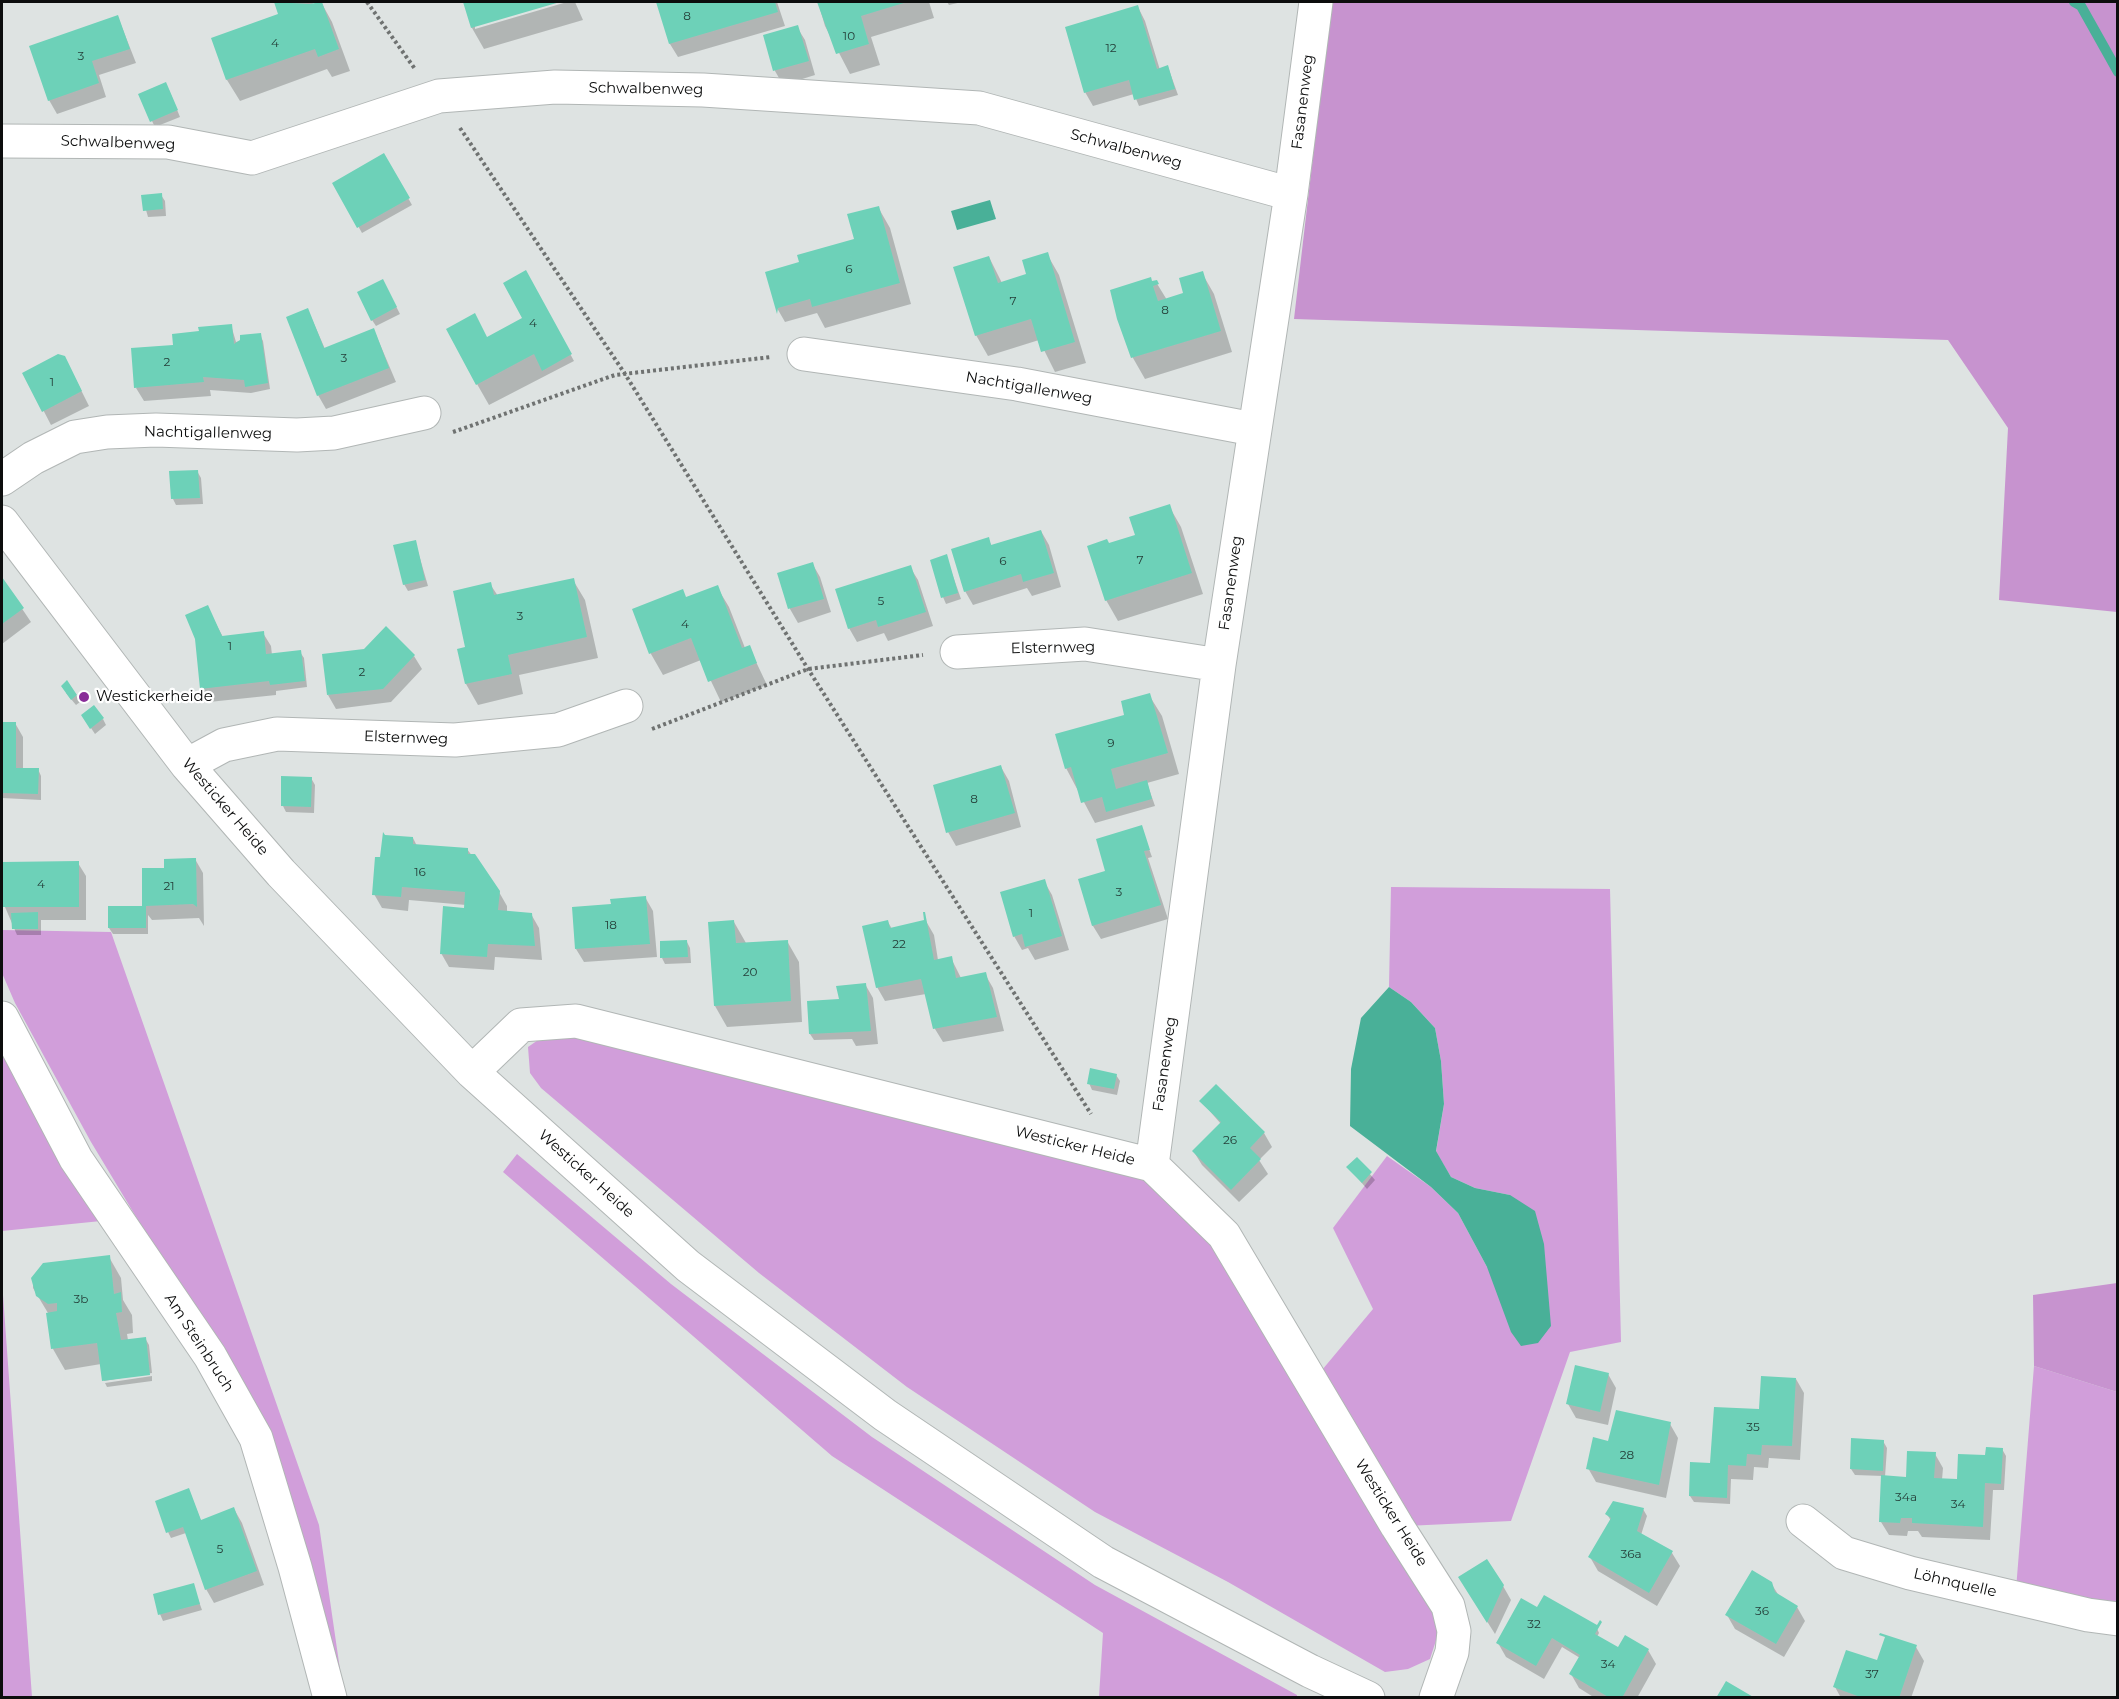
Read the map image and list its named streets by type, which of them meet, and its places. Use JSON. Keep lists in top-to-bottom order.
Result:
{
  "streets": {
    "street": [
      "Schwalbenweg",
      "Fasanenweg",
      "Nachtigallenweg",
      "Elsternweg",
      "Westicker Heide",
      "Am Steinbruch",
      "Löhnquelle"
    ]
  },
  "crossings": [
    ["Schwalbenweg", "Fasanenweg"],
    ["Fasanenweg", "Nachtigallenweg"],
    ["Fasanenweg", "Elsternweg"],
    ["Fasanenweg", "Westicker Heide"],
    ["Elsternweg", "Westicker Heide"]
  ],
  "places": ["Westickerheide"],
  "house_numbers": [
    "8",
    "10",
    "4",
    "12",
    "3",
    "6",
    "7",
    "8",
    "4",
    "3",
    "2",
    "1",
    "7",
    "6",
    "5",
    "3",
    "4",
    "1",
    "2",
    "9",
    "8",
    "16",
    "4",
    "21",
    "3",
    "1",
    "18",
    "22",
    "20",
    "26",
    "3b",
    "35",
    "28",
    "34a",
    "34",
    "5",
    "36a",
    "36",
    "32",
    "34",
    "37"
  ]
}
